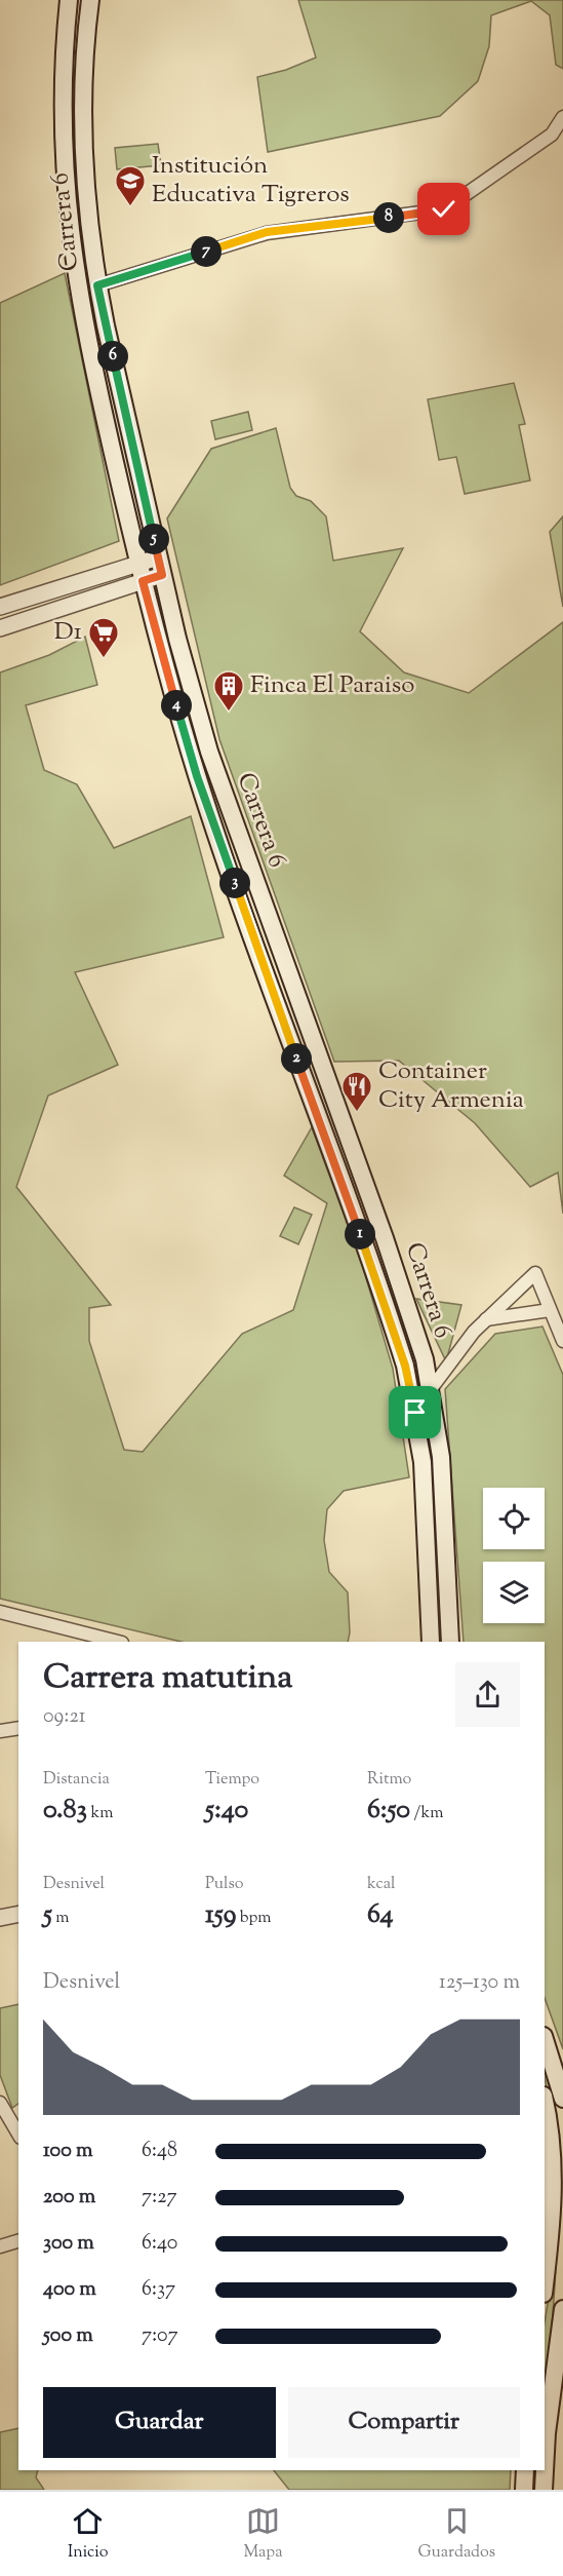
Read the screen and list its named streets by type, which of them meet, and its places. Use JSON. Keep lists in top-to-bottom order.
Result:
{
  "streets": {
    "main road": ["Carrera 6"]
  },
  "places": {
    "school or university": ["Institución Educativa Tigreros"],
    "supermarket": ["D1"],
    "building": ["Finca El Paraiso"],
    "restaurant": ["Container City Armenia"]
  },
  "page": {
    "pins": [
      "8",
      "7",
      "6",
      "5",
      "4",
      "3",
      "2",
      "1"
    ],
    "heading": ["Carrera matutina", "09:21"],
    "stats": [
      ["Distancia", "0.83 km"],
      ["Tiempo", "5:40"],
      ["Ritmo", "6:50 /km"],
      ["Desnivel", "5 m"],
      ["Pulso", "159 bpm"],
      ["kcal", "64"]
    ],
    "chart": ["Desnivel", "125–130 m"],
    "list": [
      {
        "name": "100 m",
        "note": "6:48"
      },
      {
        "name": "200 m",
        "note": "7:27"
      },
      {
        "name": "300 m",
        "note": "6:40"
      },
      {
        "name": "400 m",
        "note": "6:37"
      },
      {
        "name": "500 m",
        "note": "7:07"
      }
    ],
    "buttons": ["Guardar", "Compartir"],
    "tabs": ["Inicio", "Mapa", "Guardados"]
  }
}
